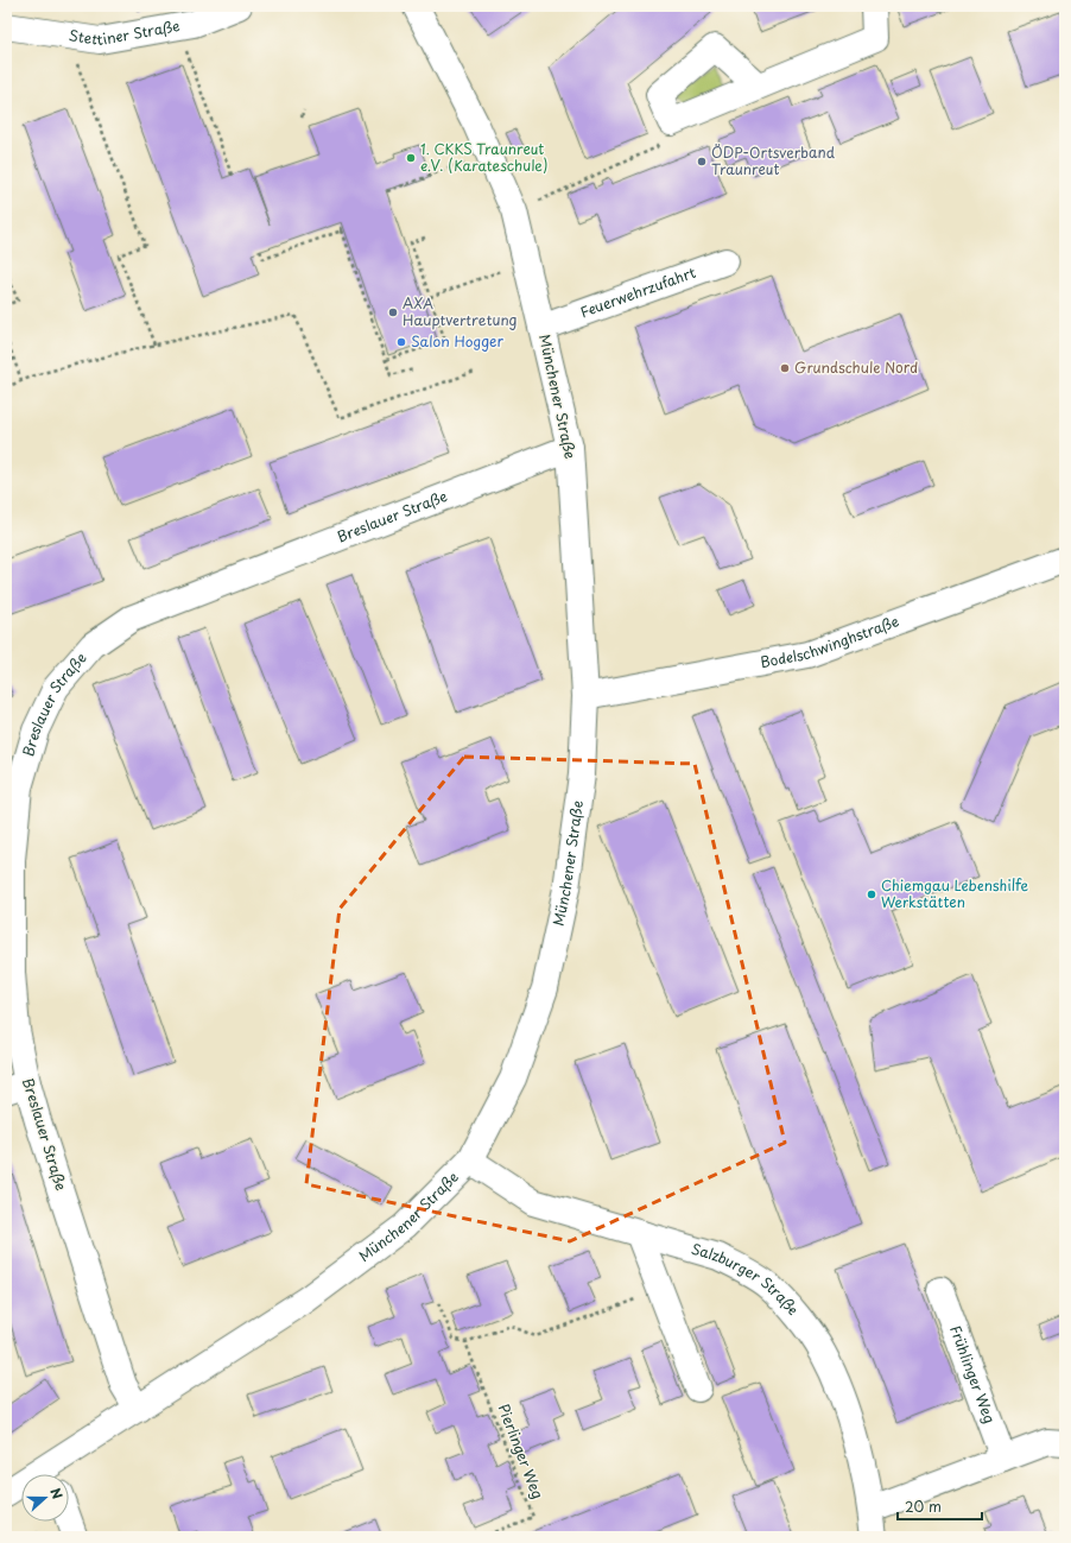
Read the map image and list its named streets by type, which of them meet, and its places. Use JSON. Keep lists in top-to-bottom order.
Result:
{
  "streets": {
    "street": [
      "Stettiner Straße",
      "Feuerwehrzufahrt",
      "Münchener Straße",
      "Breslauer Straße",
      "Bodelschwinghstraße",
      "Salzburger Straße",
      "Frühlinger Weg"
    ],
    "path": ["Pierlinger Weg"]
  },
  "crossings": [
    ["Münchener Straße", "Breslauer Straße"],
    ["Münchener Straße", "Bodelschwinghstraße"],
    ["Münchener Straße", "Salzburger Straße"]
  ],
  "places": [
    "1. CKKS Traunreut e.V. (Karateschule)",
    "ÖDP-Ortsverband Traunreut",
    "AXA Hauptvertretung",
    "Salon Hogger",
    "Grundschule Nord",
    "Chiemgau Lebenshilfe Werkstätten"
  ],
  "scale_bar": "20 m",
  "north": "right"
}
